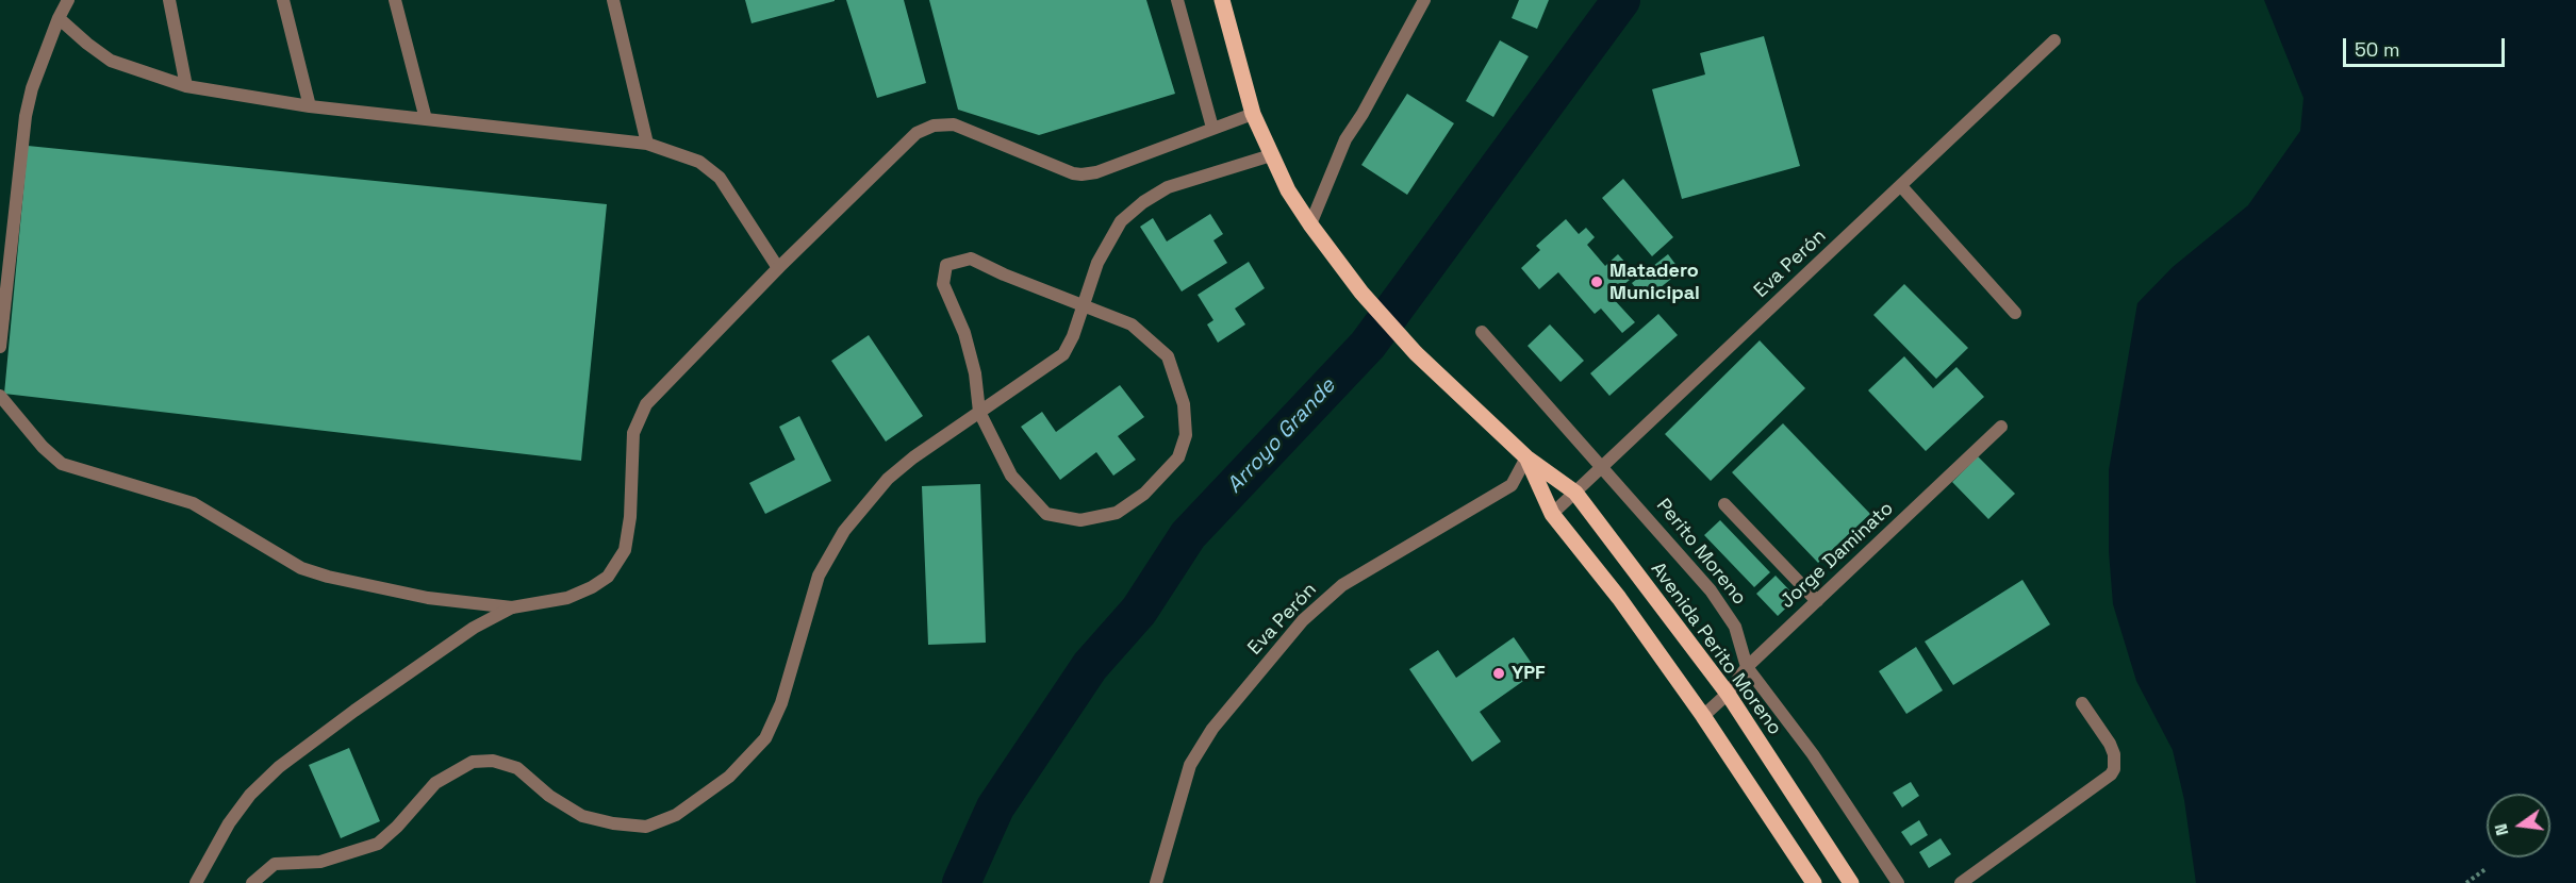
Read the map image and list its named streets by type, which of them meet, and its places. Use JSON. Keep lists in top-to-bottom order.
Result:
{
  "streets": {
    "main road": ["Avenida Perito Moreno"],
    "street": ["Eva Perón", "Perito Moreno", "Jorge Daminato"]
  },
  "crossings": [
    ["Eva Perón", "Perito Moreno"],
    ["Eva Perón", "Avenida Perito Moreno"],
    ["Perito Moreno", "Jorge Daminato"],
    ["Jorge Daminato", "Avenida Perito Moreno"]
  ],
  "water": ["Arroyo Grande"],
  "places": ["Matadero Municipal", "YPF"],
  "scale_bar": "50 m",
  "north": "left"
}
